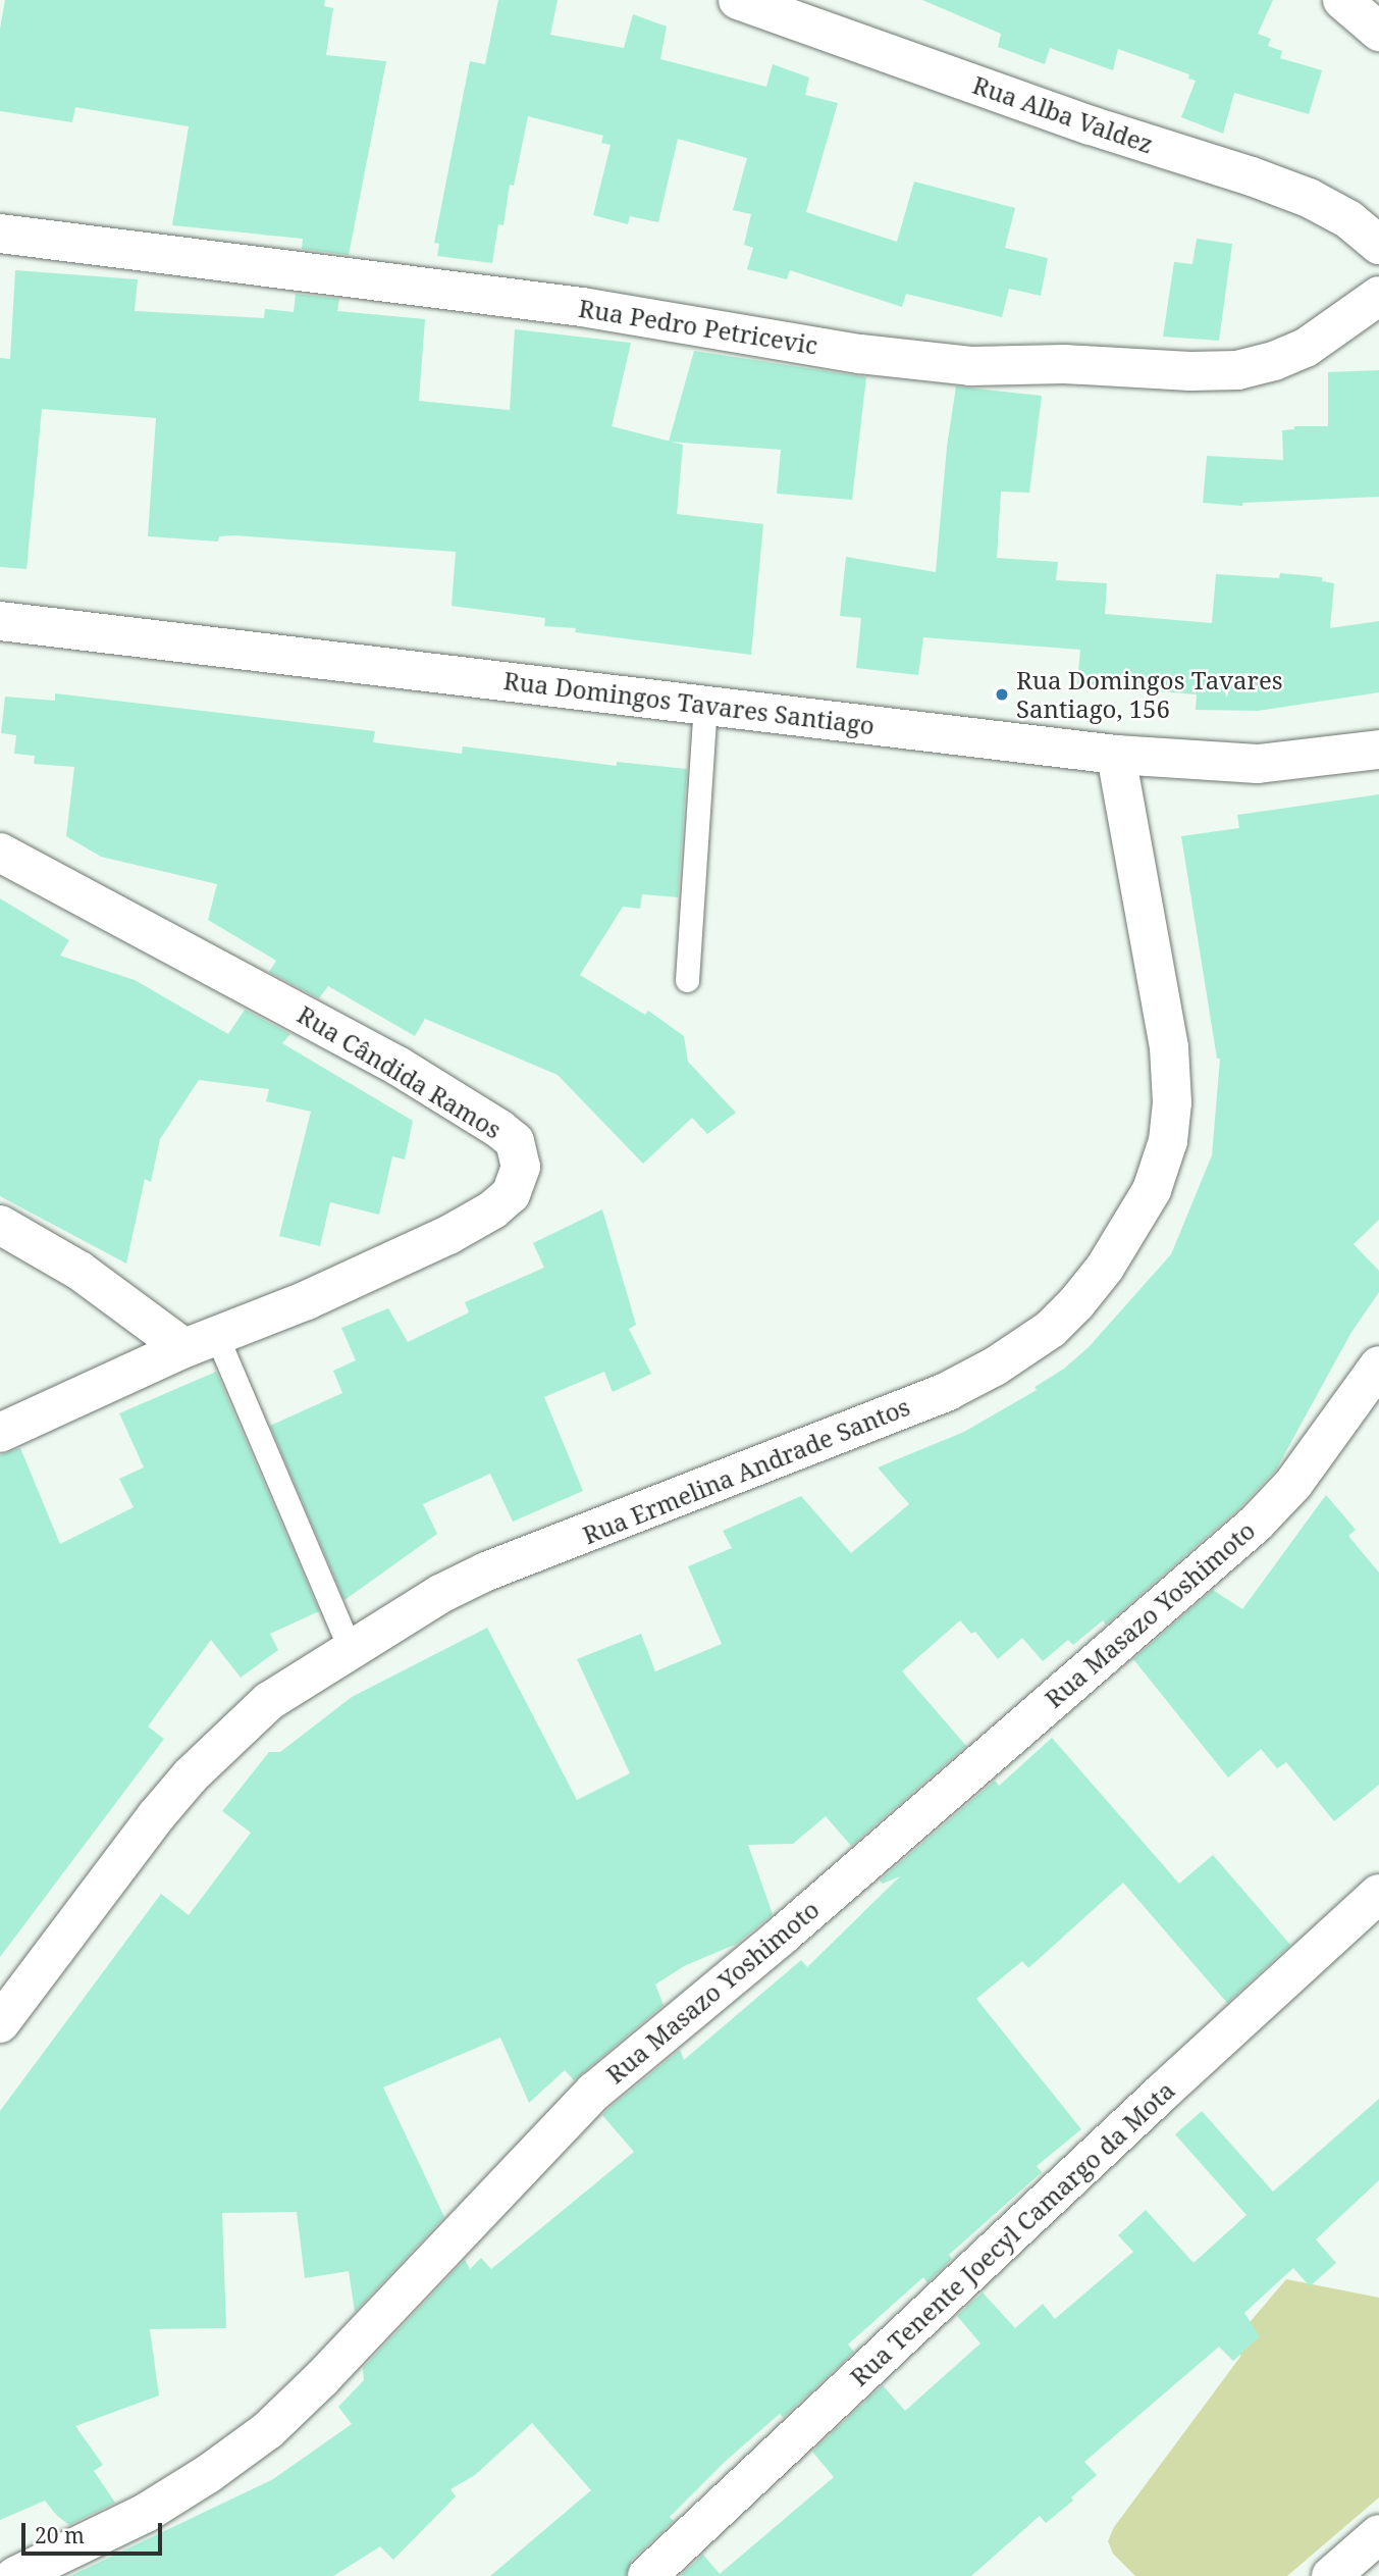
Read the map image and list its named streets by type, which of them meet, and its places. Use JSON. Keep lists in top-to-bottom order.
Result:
{
  "streets": {
    "street": [
      "Rua Alba Valdez",
      "Rua Pedro Petricevic",
      "Rua Domingos Tavares Santiago",
      "Rua Cândida Ramos",
      "Rua Ermelina Andrade Santos",
      "Rua Masazo Yoshimoto",
      "Rua Tenente Joecyl Camargo da Mota"
    ]
  },
  "crossings": [
    ["Rua Domingos Tavares Santiago", "Rua Ermelina Andrade Santos"]
  ],
  "places": ["Rua Domingos Tavares Santiago, 156"],
  "scale_bar": "20 m"
}
